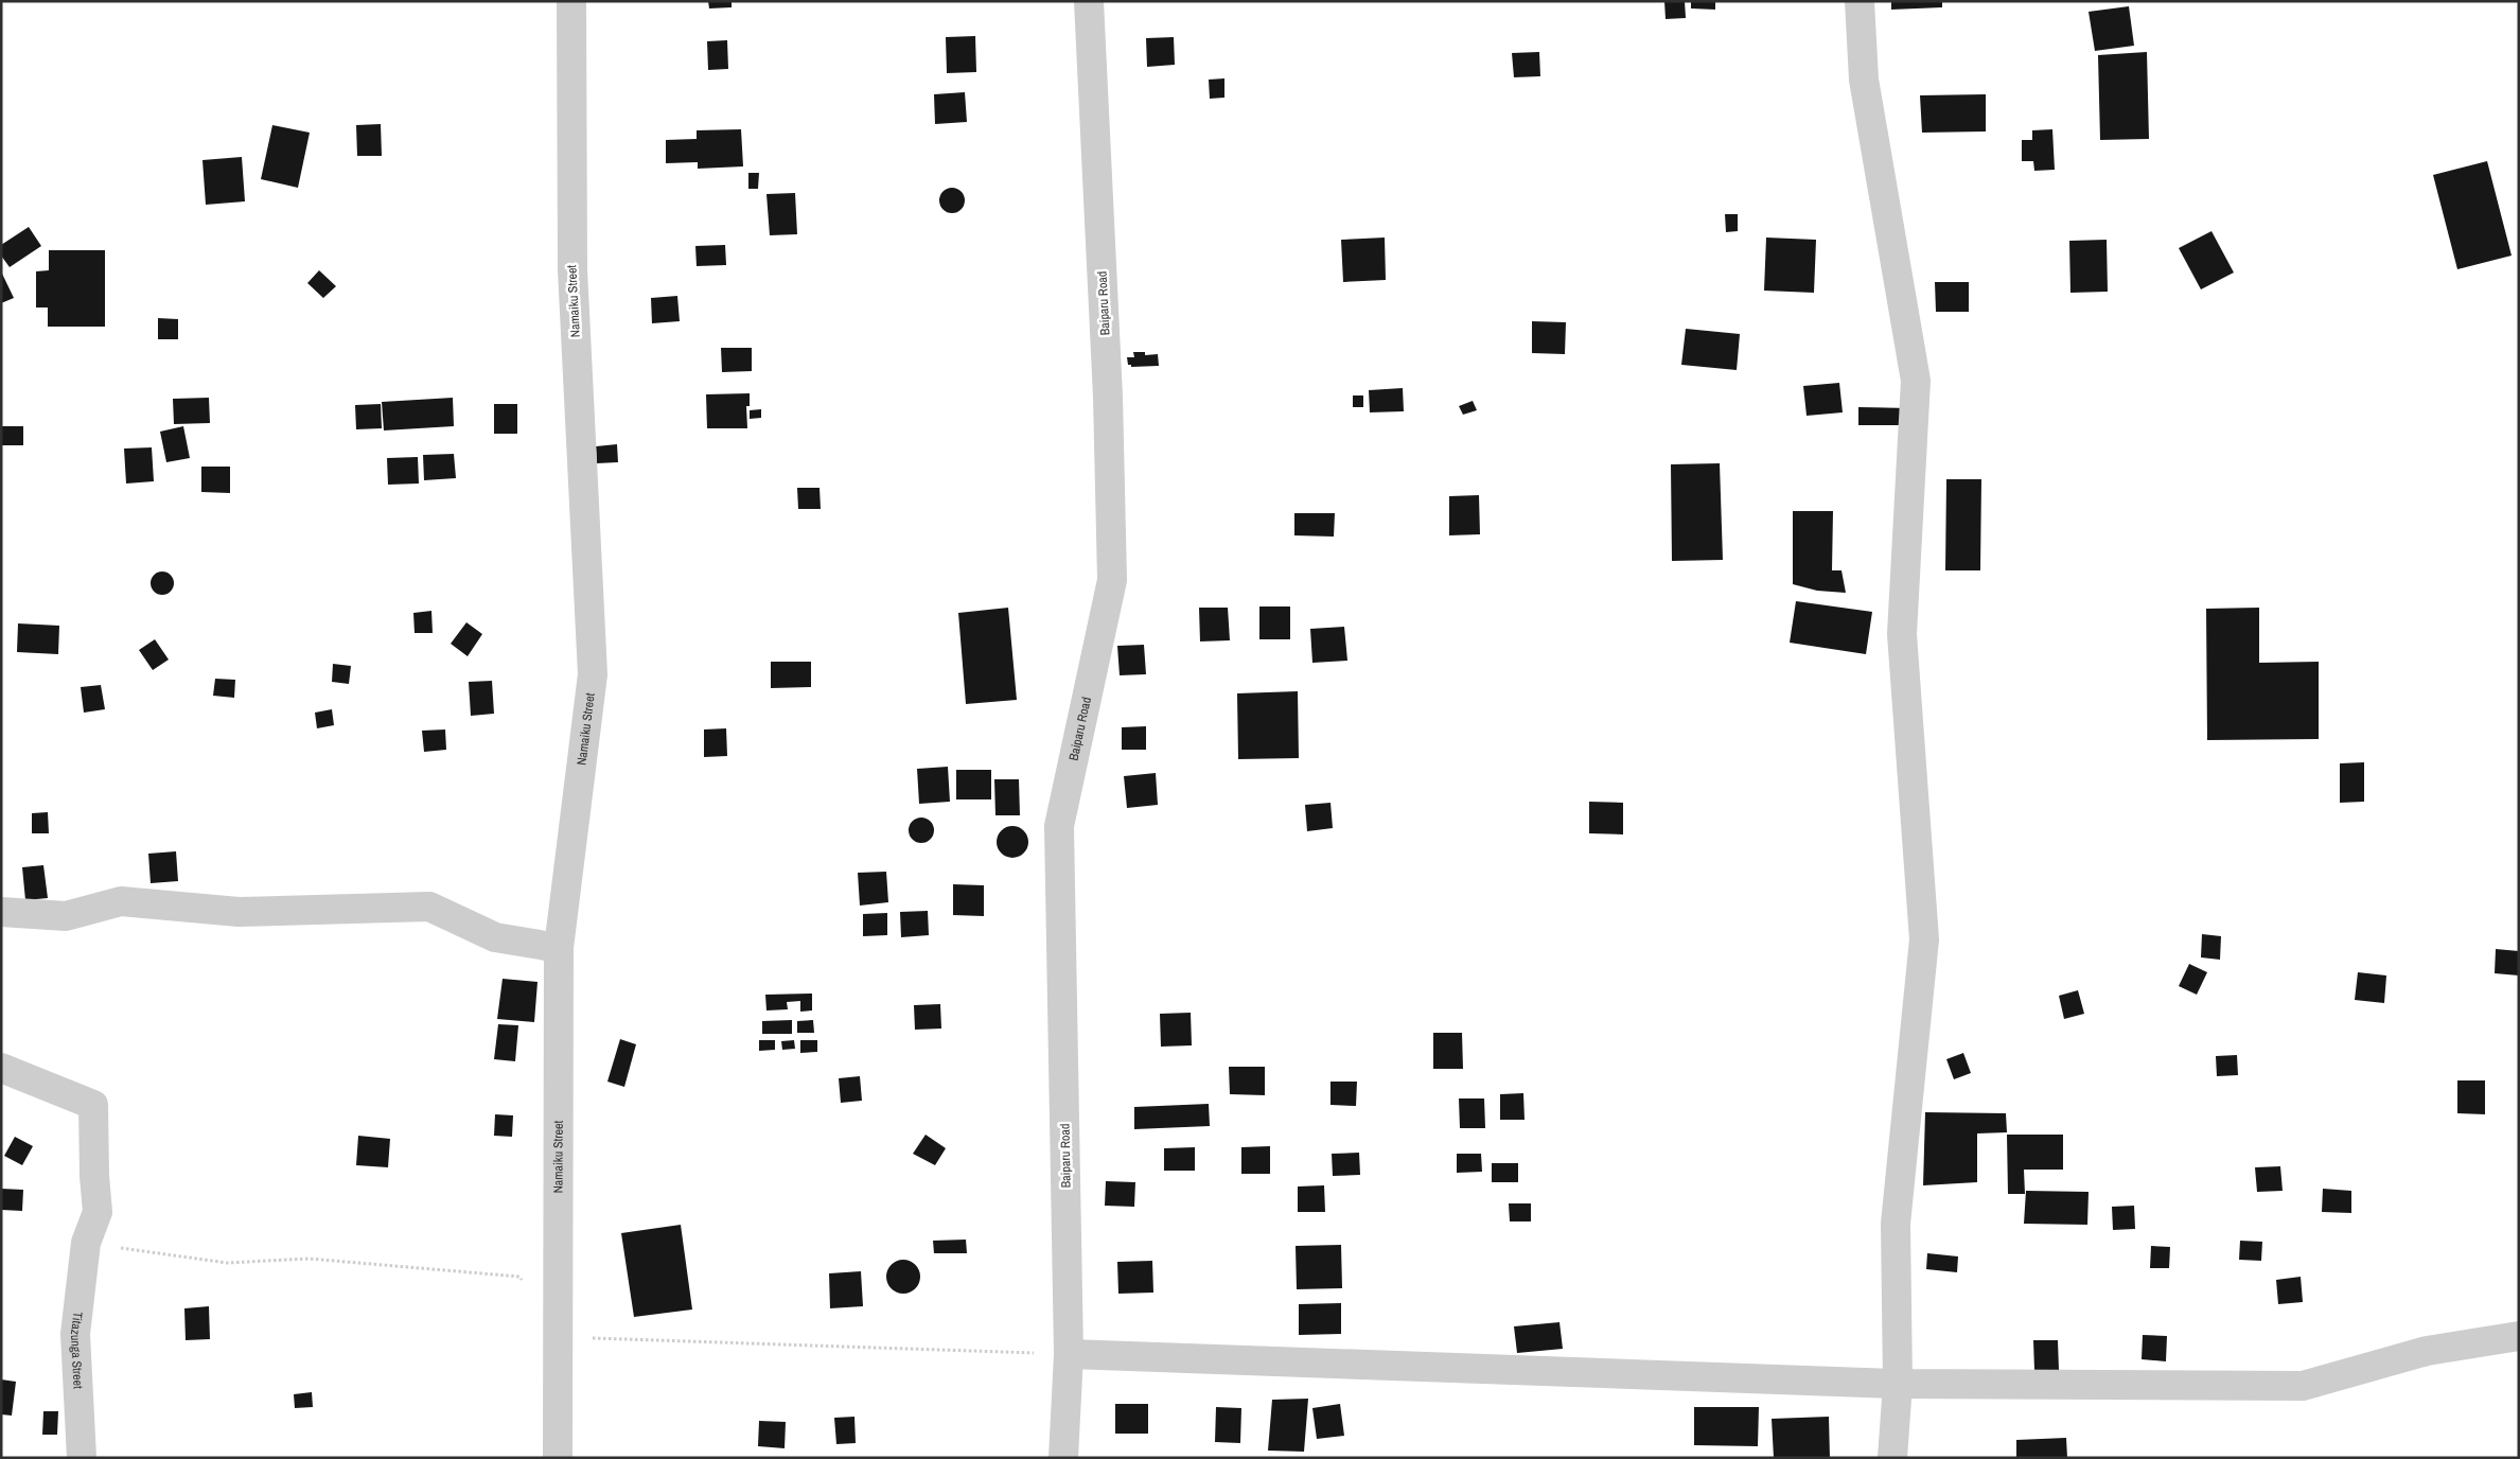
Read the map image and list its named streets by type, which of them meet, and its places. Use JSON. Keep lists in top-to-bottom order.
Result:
{
  "streets": {
    "street": ["Namaiku Street", "Baiparu Road", "Titazunga Street"]
  }
}
